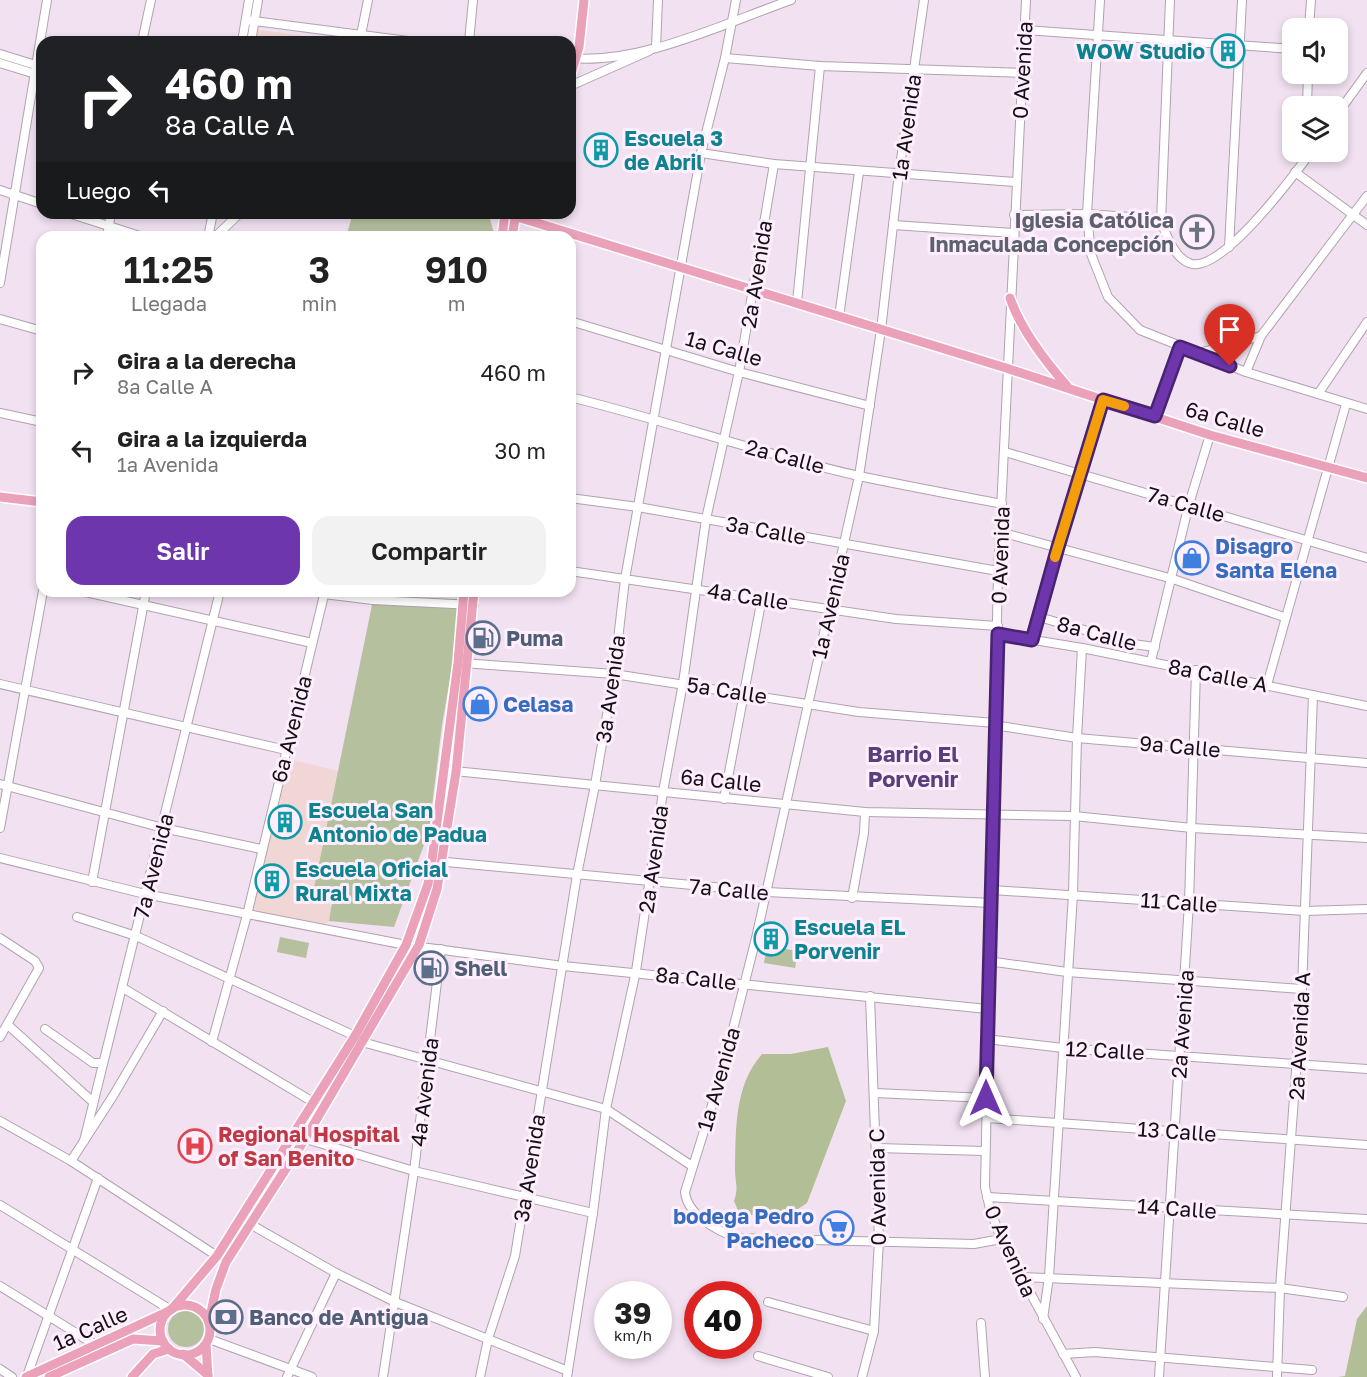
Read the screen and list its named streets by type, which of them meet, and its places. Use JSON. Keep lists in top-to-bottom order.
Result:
{
  "streets": {
    "main road": ["1a Calle", "6a Calle"],
    "street": [
      "0 Avenida",
      "1a Avenida",
      "2a Avenida",
      "2a Calle",
      "7a Calle",
      "3a Calle",
      "4a Calle",
      "8a Calle",
      "8a Calle A",
      "3a Avenida",
      "5a Calle",
      "6a Avenida",
      "9a Calle",
      "7a Avenida",
      "11 Calle",
      "2a Avenida A",
      "12 Calle",
      "4a Avenida",
      "13 Calle",
      "0 Avenida C",
      "14 Calle"
    ]
  },
  "crossings": [
    ["0 Avenida", "6a Calle"],
    ["0 Avenida", "2a Calle"],
    ["0 Avenida", "7a Calle"],
    ["0 Avenida", "3a Calle"],
    ["0 Avenida", "4a Calle"],
    ["0 Avenida", "8a Calle"],
    ["0 Avenida", "8a Calle A"],
    ["0 Avenida", "5a Calle"],
    ["0 Avenida", "9a Calle"],
    ["0 Avenida", "11 Calle"],
    ["0 Avenida", "12 Calle"],
    ["0 Avenida", "13 Calle"],
    ["0 Avenida", "14 Calle"],
    ["1a Avenida", "1a Calle"],
    ["1a Avenida", "6a Calle"],
    ["1a Avenida", "2a Calle"],
    ["1a Avenida", "7a Calle"],
    ["1a Avenida", "3a Calle"],
    ["1a Avenida", "4a Calle"],
    ["1a Avenida", "8a Calle"],
    ["1a Avenida", "5a Calle"],
    ["1a Avenida", "0 Avenida C"],
    ["2a Avenida", "1a Calle"],
    ["2a Avenida", "6a Calle"],
    ["2a Avenida", "2a Calle"],
    ["2a Avenida", "7a Calle"],
    ["2a Avenida", "3a Calle"],
    ["2a Avenida", "4a Calle"],
    ["2a Avenida", "8a Calle"],
    ["2a Avenida", "8a Calle A"],
    ["2a Avenida", "5a Calle"],
    ["2a Avenida", "9a Calle"],
    ["2a Avenida", "11 Calle"],
    ["2a Avenida", "12 Calle"],
    ["2a Avenida", "13 Calle"],
    ["2a Avenida", "14 Calle"],
    ["1a Calle", "3a Avenida"],
    ["6a Calle", "3a Avenida"],
    ["6a Calle", "2a Avenida A"],
    ["2a Calle", "3a Avenida"],
    ["7a Calle", "3a Avenida"],
    ["3a Calle", "3a Avenida"],
    ["4a Calle", "8a Calle A"],
    ["4a Calle", "3a Avenida"],
    ["8a Calle", "3a Avenida"],
    ["8a Calle", "6a Avenida"],
    ["8a Calle", "7a Avenida"],
    ["8a Calle", "4a Avenida"],
    ["8a Calle", "0 Avenida C"],
    ["8a Calle A", "2a Avenida A"],
    ["3a Avenida", "5a Calle"],
    ["5a Calle", "9a Calle"],
    ["9a Calle", "2a Avenida A"],
    ["11 Calle", "2a Avenida A"],
    ["2a Avenida A", "12 Calle"],
    ["2a Avenida A", "13 Calle"],
    ["2a Avenida A", "14 Calle"]
  ],
  "districts": ["Barrio El Porvenir"],
  "places": {
    "building": [
      "WOW Studio",
      "Escuela 3 de Abril",
      "Escuela San Antonio de Padua",
      "Escuela Oficial Rural Mixta",
      "Escuela EL Porvenir"
    ],
    "church": ["Iglesia Católica Inmaculada Concepción"],
    "shop": ["Disagro Santa Elena", "Celasa"],
    "fuel station": ["Puma", "Shell"],
    "hospital": ["Regional Hospital of San Benito"],
    "supermarket": ["bodega Pedro Pacheco"],
    "bank": ["Banco de Antigua"]
  },
  "page": {
    "turn": ["460 m", "8a Calle A"],
    "then": "Luego",
    "eta": [
      "11:25",
      "Llegada",
      "3",
      "min",
      "910",
      "m"
    ],
    "list": [
      {
        "name": "Gira a la derecha",
        "note": "8a Calle A",
        "value": "460 m"
      },
      {
        "name": "Gira a la izquierda",
        "note": "1a Avenida",
        "value": "30 m"
      }
    ],
    "buttons": ["Salir", "Compartir"],
    "speed": "39 km/h",
    "limit": "40"
  }
}
